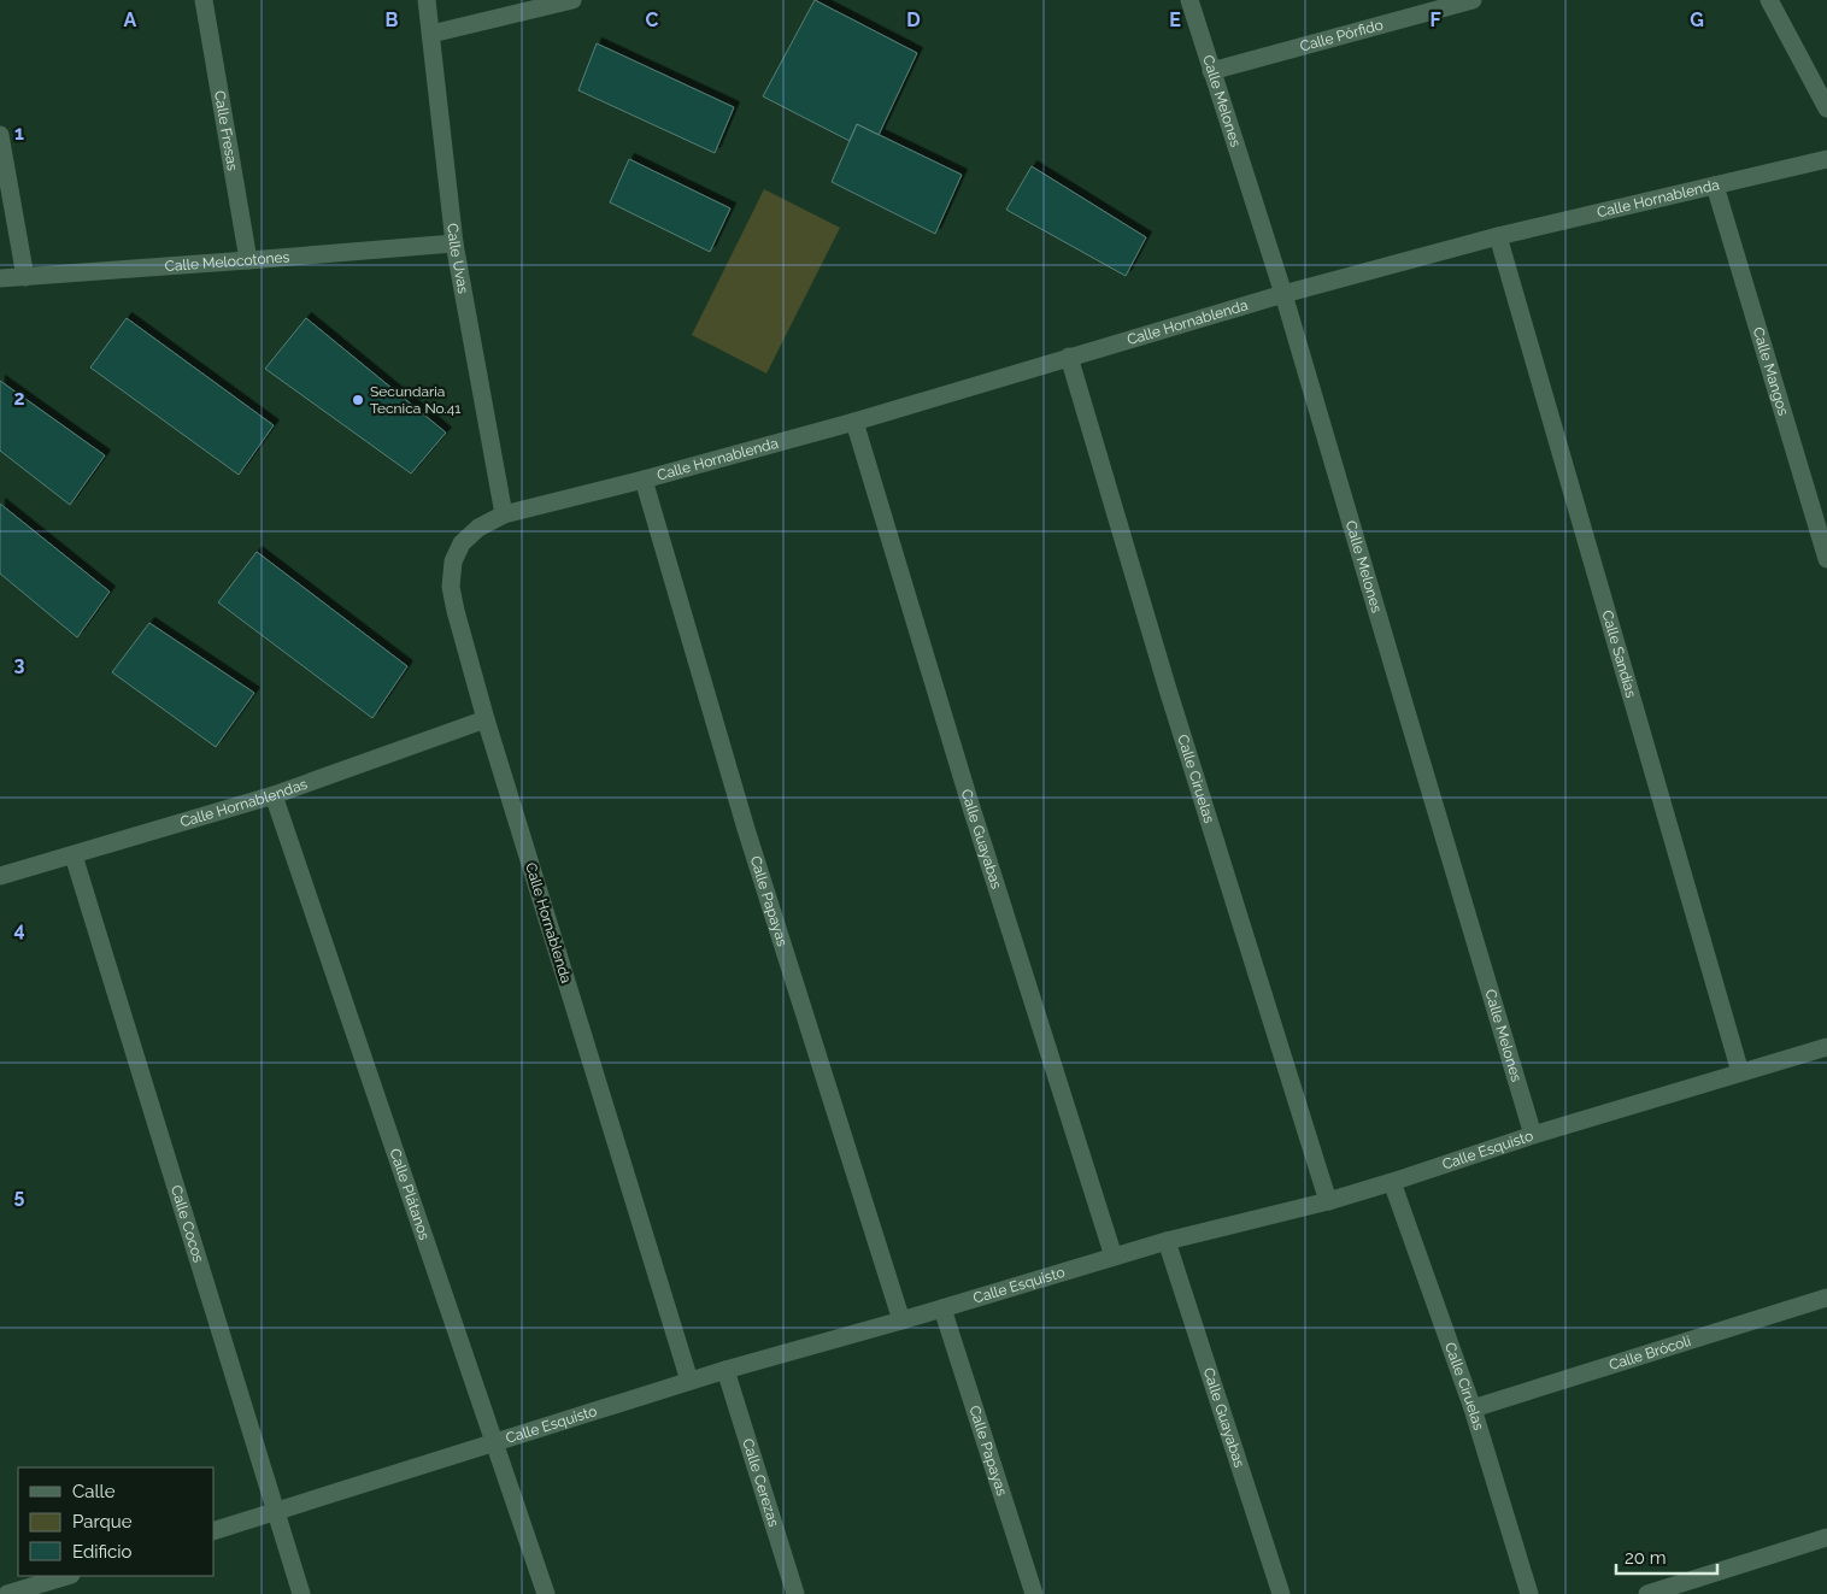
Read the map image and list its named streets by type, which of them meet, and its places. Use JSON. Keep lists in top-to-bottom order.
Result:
{
  "streets": {
    "street": [
      "Calle Pórfido",
      "Calle Melones",
      "Calle Fresas",
      "Calle Hornablenda",
      "Calle Uvas",
      "Calle Melocotones",
      "Calle Mangos",
      "Calle Sandías",
      "Calle Ciruelas",
      "Calle Hornablendas",
      "Calle Guayabas",
      "Calle Papayas",
      "Calle Esquisto",
      "Calle Plátanos",
      "Calle Cocos",
      "Calle Brócoli",
      "Calle Cerezas"
    ]
  },
  "crossings": [
    ["Calle Pórfido", "Calle Melones"],
    ["Calle Melones", "Calle Hornablenda"],
    ["Calle Melones", "Calle Esquisto"],
    ["Calle Fresas", "Calle Melocotones"],
    ["Calle Hornablenda", "Calle Uvas"],
    ["Calle Hornablenda", "Calle Mangos"],
    ["Calle Hornablenda", "Calle Sandías"],
    ["Calle Hornablenda", "Calle Ciruelas"],
    ["Calle Hornablenda", "Calle Hornablendas"],
    ["Calle Hornablenda", "Calle Guayabas"],
    ["Calle Hornablenda", "Calle Papayas"],
    ["Calle Hornablenda", "Calle Esquisto"],
    ["Calle Uvas", "Calle Melocotones"],
    ["Calle Sandías", "Calle Esquisto"],
    ["Calle Ciruelas", "Calle Esquisto"],
    ["Calle Ciruelas", "Calle Brócoli"],
    ["Calle Hornablendas", "Calle Plátanos"],
    ["Calle Hornablendas", "Calle Cocos"],
    ["Calle Guayabas", "Calle Esquisto"],
    ["Calle Papayas", "Calle Esquisto"],
    ["Calle Esquisto", "Calle Plátanos"],
    ["Calle Esquisto", "Calle Cocos"],
    ["Calle Esquisto", "Calle Cerezas"]
  ],
  "places": ["Secundaria Tecnica No.41"],
  "legend": ["Calle", "Parque", "Edificio"],
  "scale_bar": "20 m",
  "grid": {
    "columns": [
      "A",
      "B",
      "C",
      "D",
      "E",
      "F",
      "G"
    ],
    "rows": [
      "1",
      "2",
      "3",
      "4",
      "5"
    ]
  }
}
